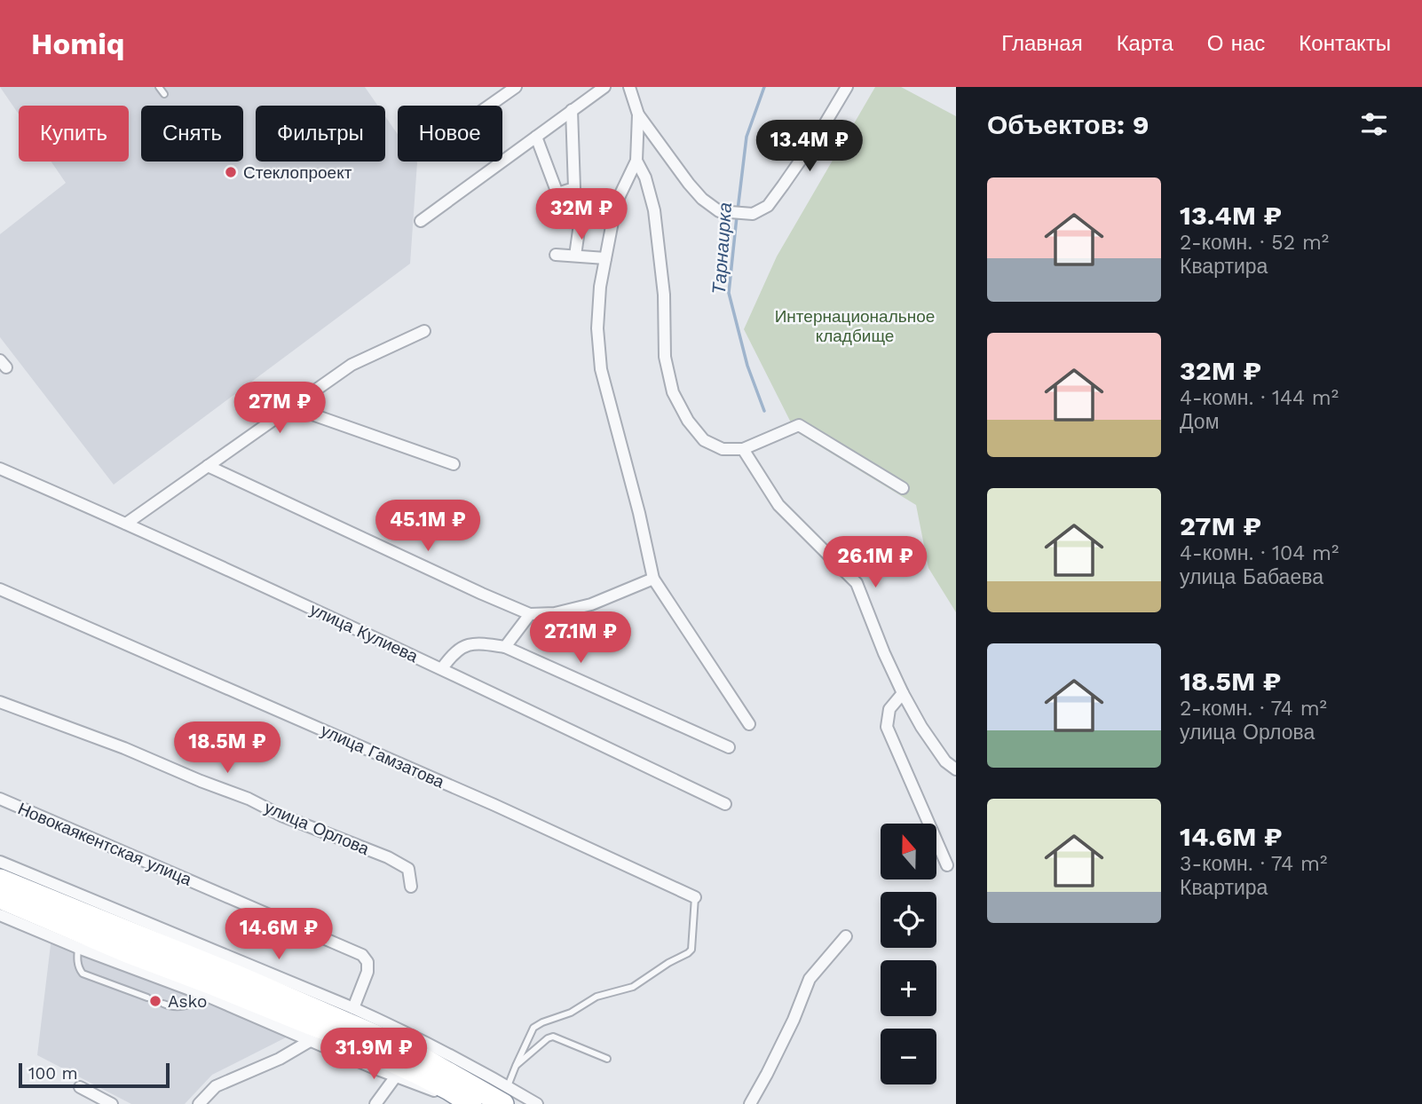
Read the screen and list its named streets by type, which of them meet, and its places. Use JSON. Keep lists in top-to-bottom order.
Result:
{
  "streets": {
    "street": [
      "улица Кулиева",
      "улица Гамзатова",
      "улица Орлова",
      "Новокаякентская улица"
    ]
  },
  "water": ["Тарнаирка"],
  "parks": ["Интернациональное кладбище"],
  "places": ["Стеклопроект", "Asko"],
  "scale_bar": "100 m",
  "north": "top",
  "page": {
    "header": "Homiq",
    "nav": [
      "Главная",
      "Карта",
      "О нас",
      "Контакты"
    ],
    "heading": "Объектов: 9",
    "chip": [
      "Купить",
      "Снять",
      "Фильтры",
      "Новое"
    ],
    "price": [
      "13.4M ₽",
      "32M ₽",
      "27M ₽",
      "45.1M ₽",
      "26.1M ₽",
      "27.1M ₽",
      "18.5M ₽",
      "14.6M ₽",
      "31.9M ₽"
    ],
    "list": [
      {
        "name": "13.4M ₽",
        "note": "2-комн. · 52 m² · Квартира"
      },
      {
        "name": "32M ₽",
        "note": "4-комн. · 144 m² · Дом"
      },
      {
        "name": "27M ₽",
        "note": "4-комн. · 104 m² · улица Бабаева"
      },
      {
        "name": "18.5M ₽",
        "note": "2-комн. · 74 m² · улица Орлова"
      },
      {
        "name": "14.6M ₽",
        "note": "3-комн. · 74 m² · Квартира"
      }
    ],
    "map_buttons": ["+", "−"],
    "scale": "100 m"
  }
}
